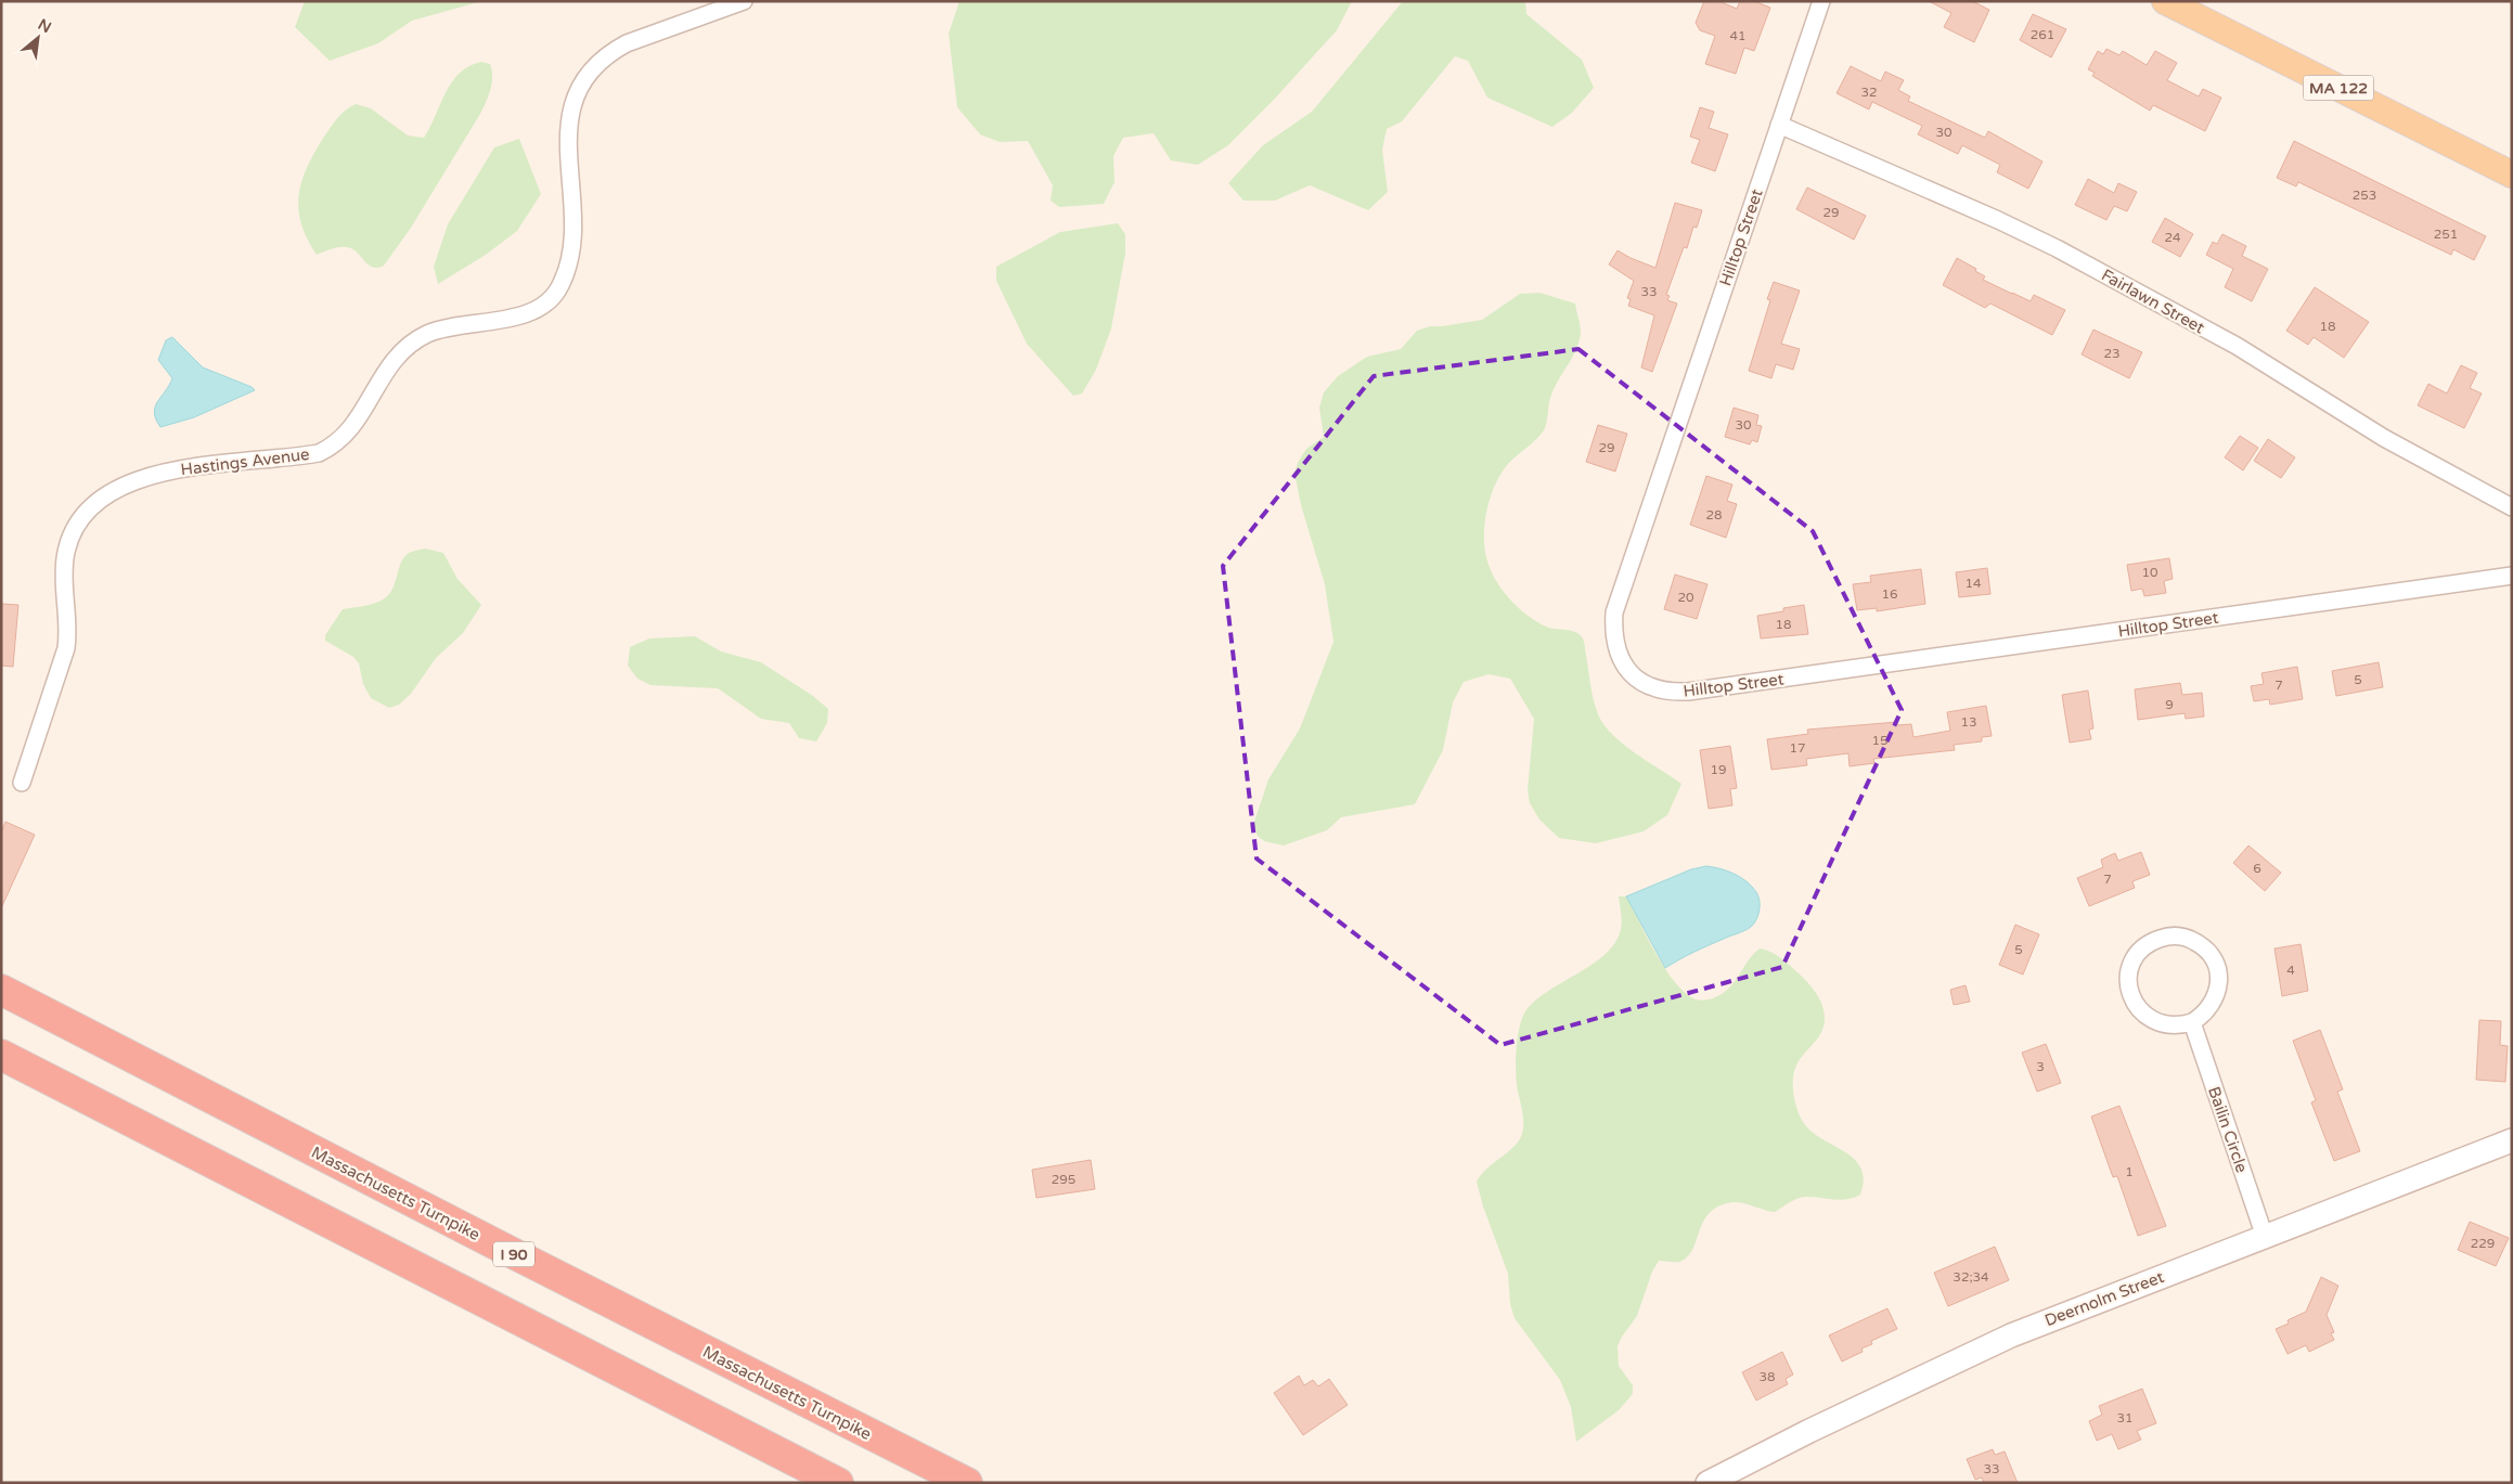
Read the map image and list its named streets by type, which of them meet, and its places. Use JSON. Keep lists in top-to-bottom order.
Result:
{
  "streets": {
    "highway": ["Massachusetts Turnpike", "I 90"],
    "main road": ["MA 122"],
    "street": [
      "Hilltop Street",
      "Fairlawn Street",
      "Hastings Avenue",
      "Bailin Circle",
      "Deernolm Street"
    ]
  },
  "crossings": [
    ["Hilltop Street", "Fairlawn Street"],
    ["Bailin Circle", "Deernolm Street"]
  ],
  "house_numbers": [
    "261",
    "41",
    "32",
    "30",
    "253",
    "29",
    "251",
    "24",
    "33",
    "18",
    "23",
    "30",
    "29",
    "28",
    "10",
    "14",
    "16",
    "20",
    "18",
    "5",
    "7",
    "9",
    "13",
    "15",
    "17",
    "19",
    "6",
    "7",
    "5",
    "4",
    "3",
    "1",
    "295",
    "229",
    "32;34",
    "38",
    "31",
    "33"
  ],
  "north": "top right"
}
